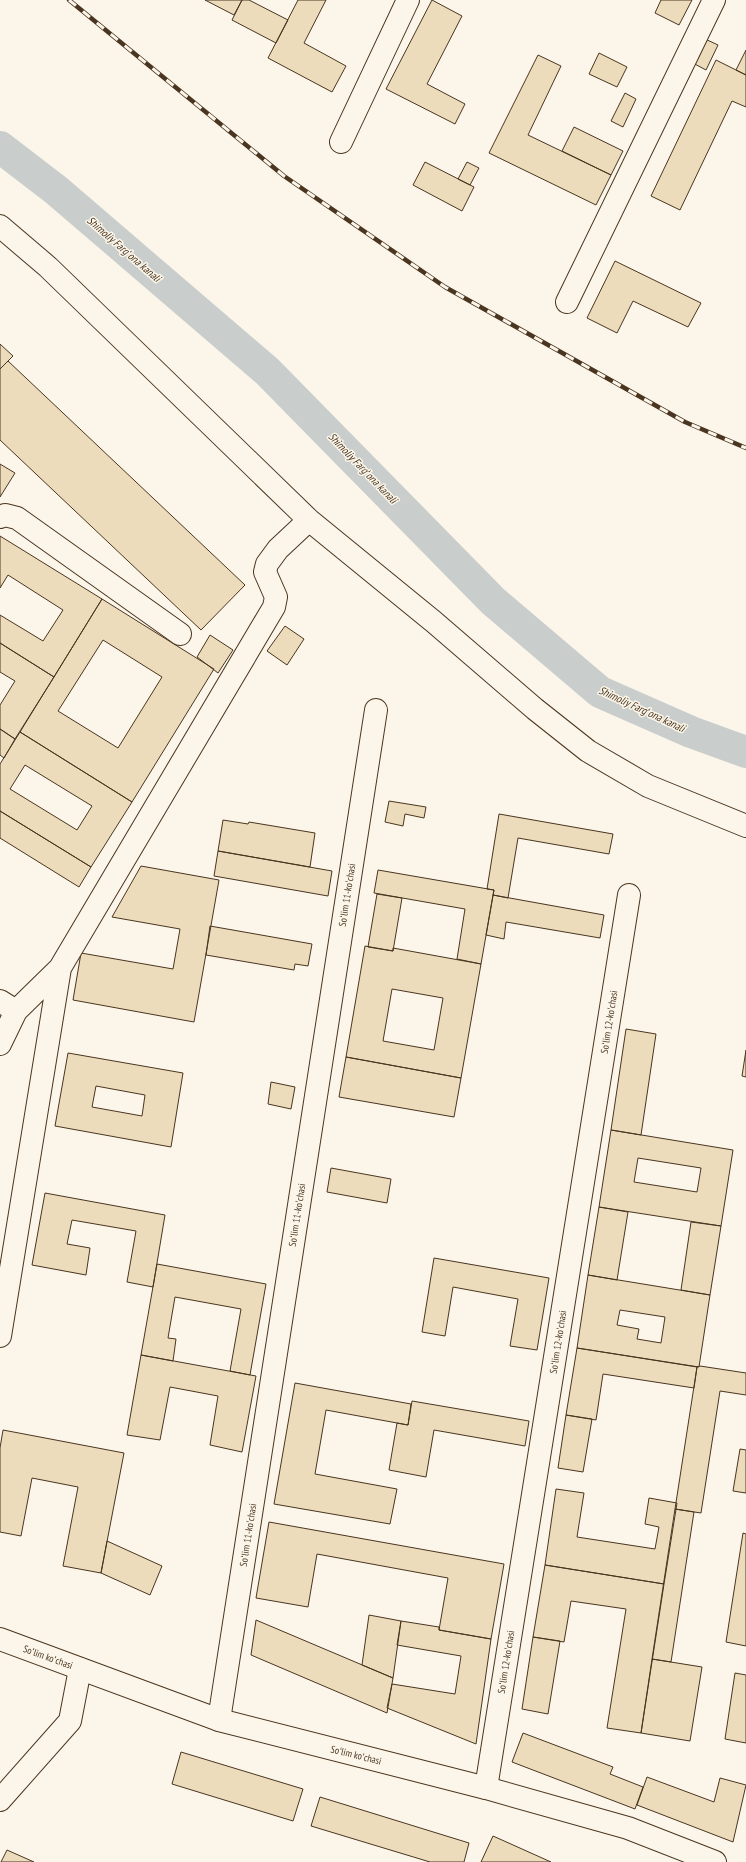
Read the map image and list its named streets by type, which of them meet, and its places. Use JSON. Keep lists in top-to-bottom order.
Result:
{
  "streets": {
    "street": ["Soʻlim 11-koʻchasi", "Soʻlim 12-koʻchasi", "Soʻlim koʻchasi"]
  },
  "crossings": [
    ["Soʻlim 11-koʻchasi", "Soʻlim koʻchasi"],
    ["Soʻlim 12-koʻchasi", "Soʻlim koʻchasi"]
  ],
  "water": ["Shimoliy Fargʻona kanali"]
}
